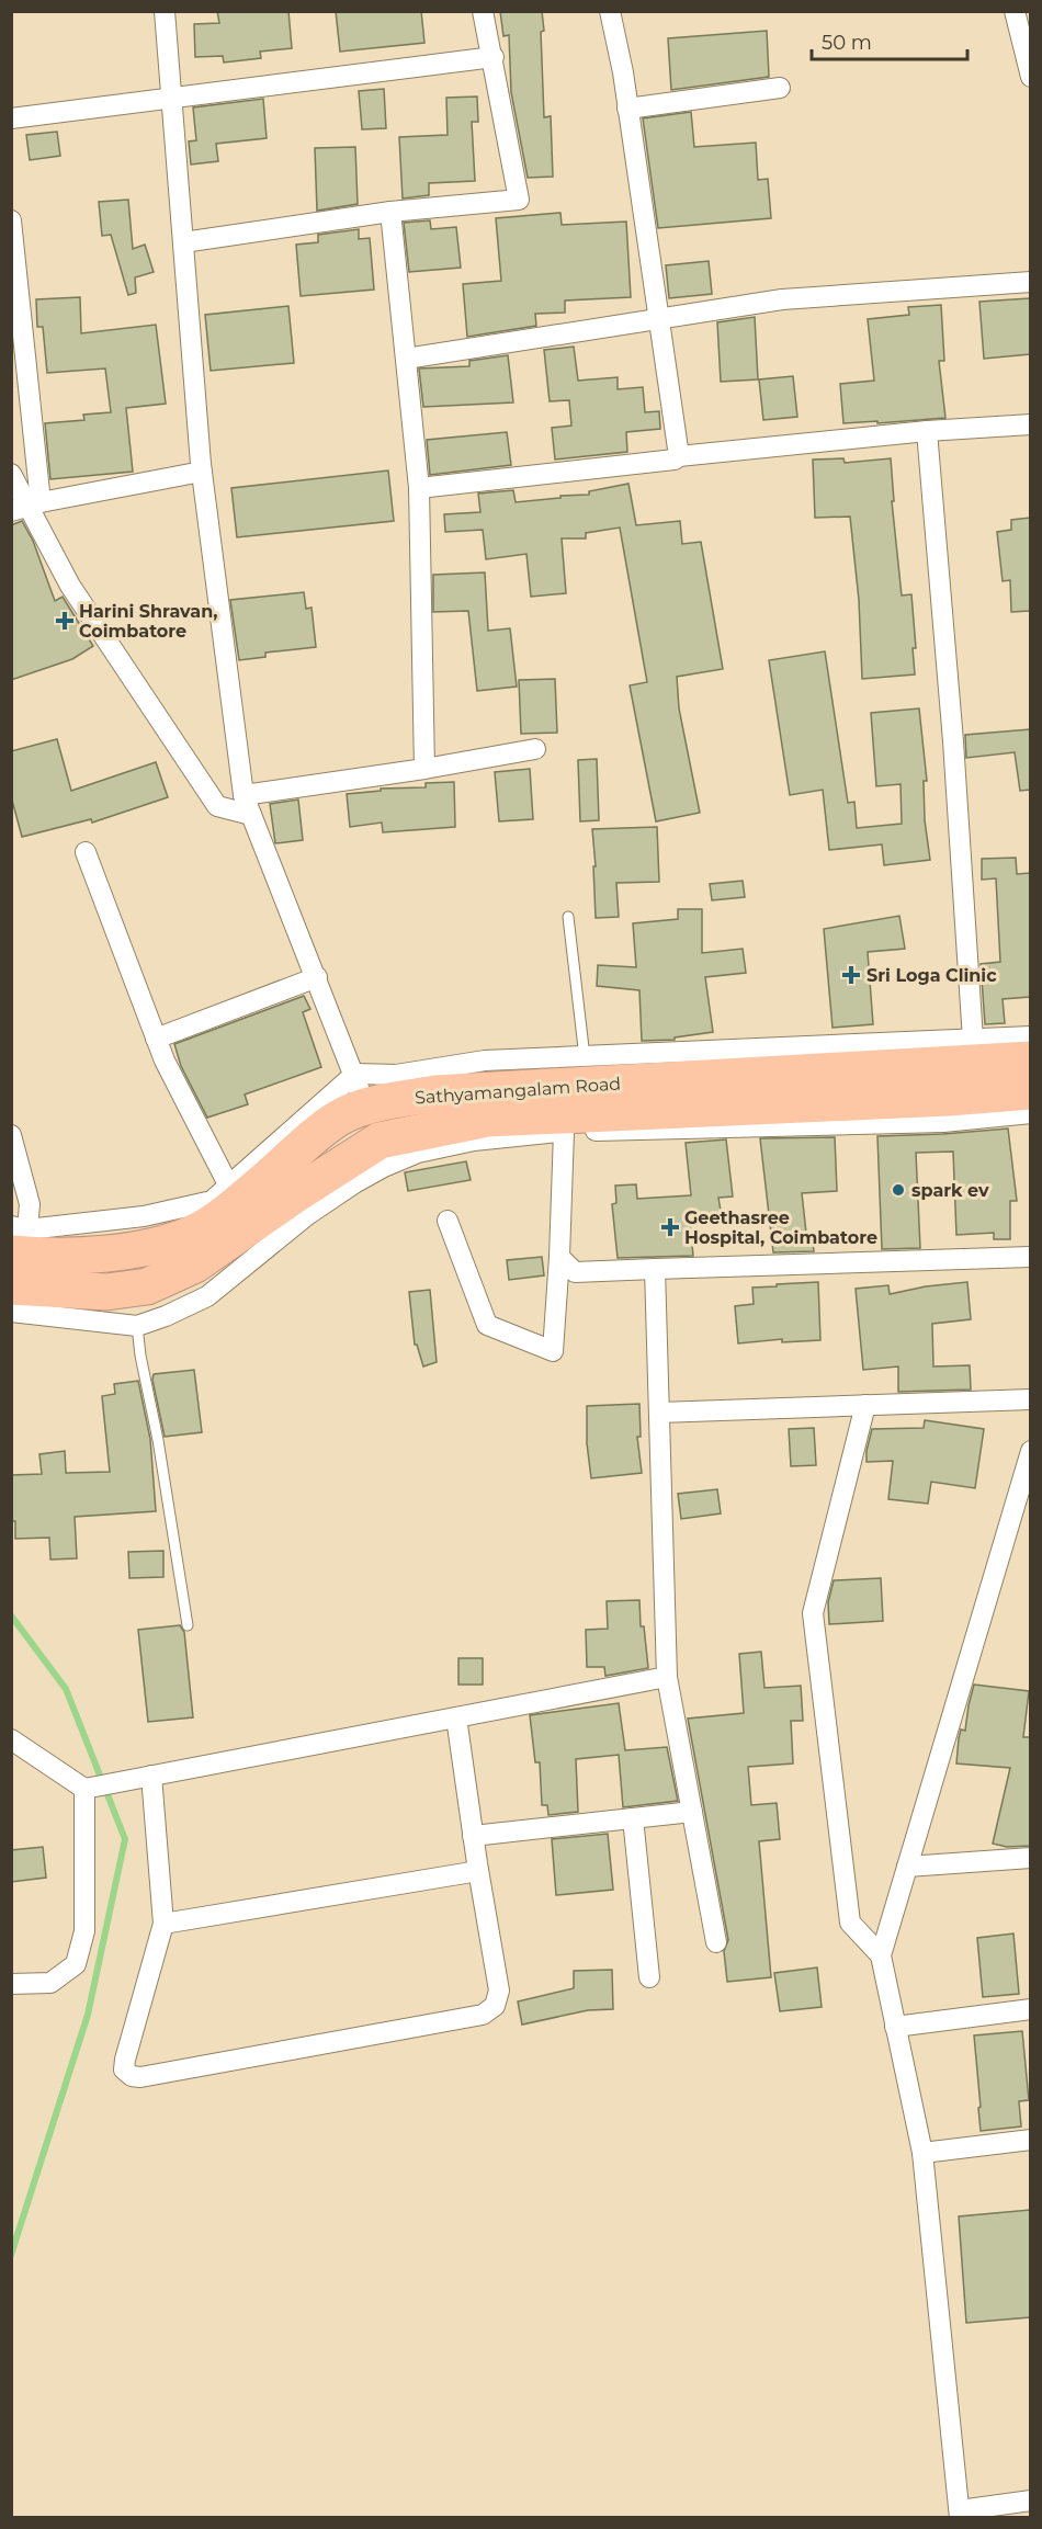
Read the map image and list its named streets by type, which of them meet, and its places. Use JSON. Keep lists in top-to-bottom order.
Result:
{
  "streets": {
    "highway": ["Sathyamangalam Road"]
  },
  "places": {
    "health": ["Harini Shravan, Coimbatore", "Sri Loga Clinic", "Geethasree Hospital, Coimbatore"],
    "other": ["spark ev"]
  },
  "scale_bar": "50 m"
}
